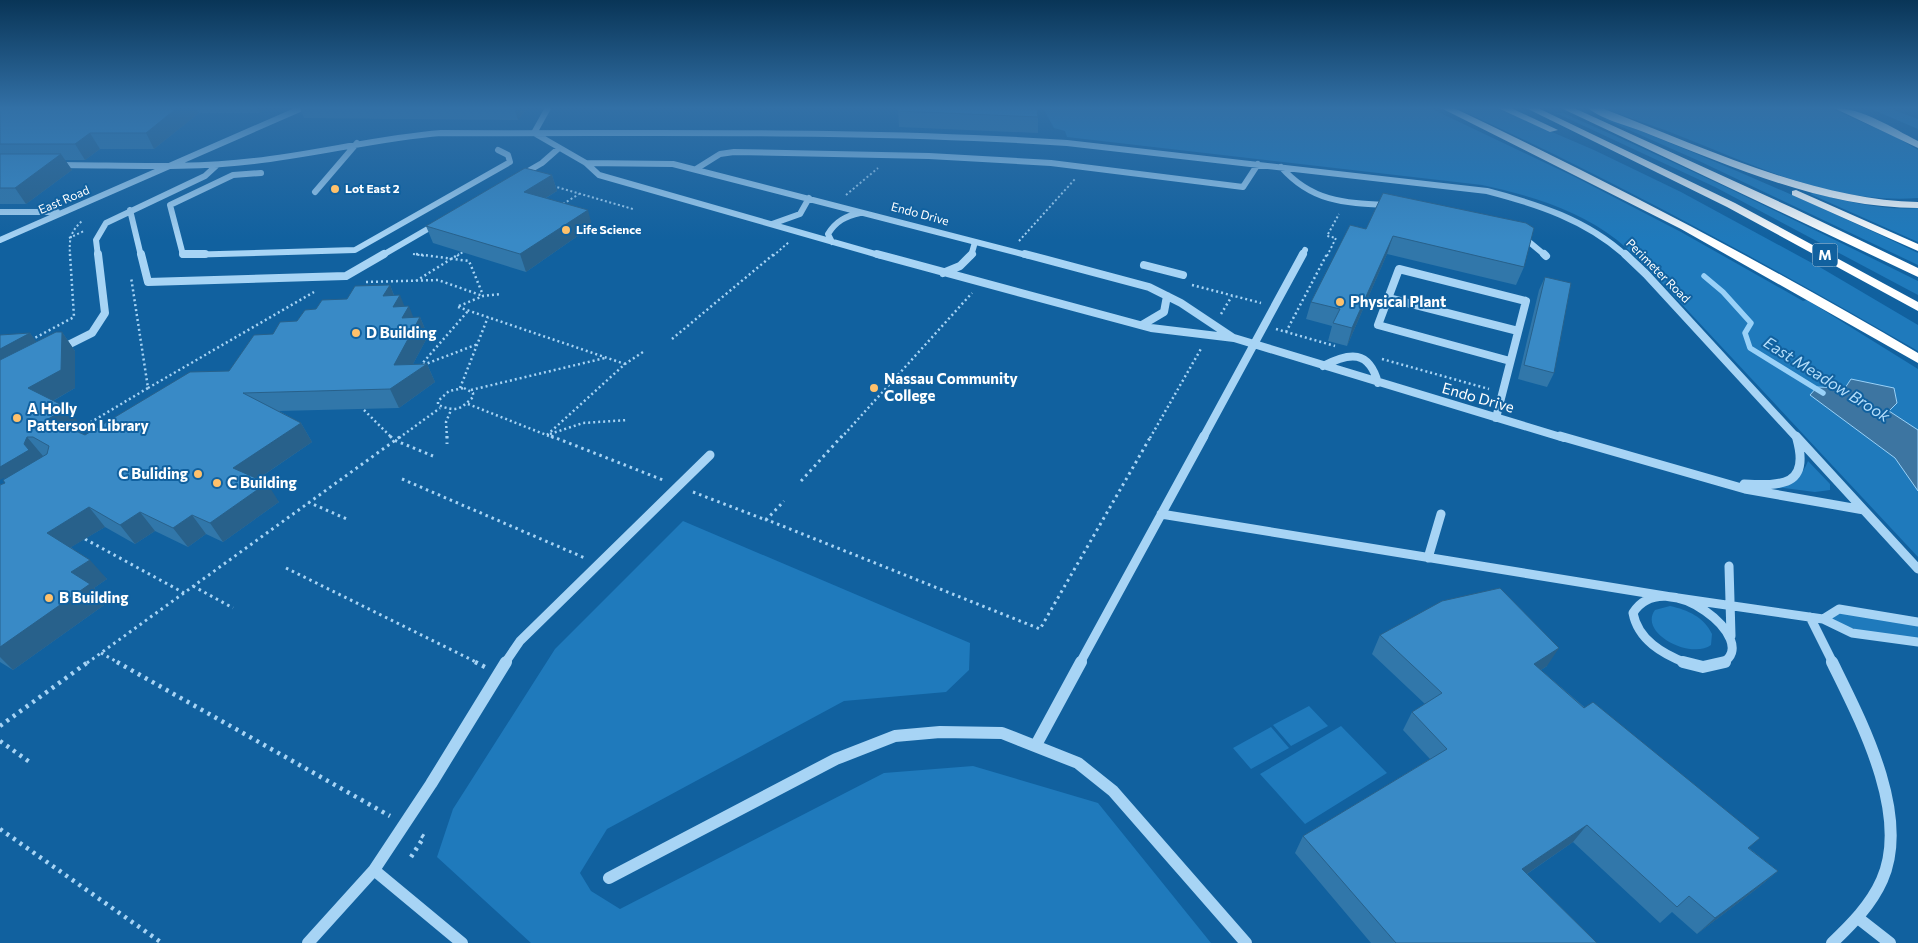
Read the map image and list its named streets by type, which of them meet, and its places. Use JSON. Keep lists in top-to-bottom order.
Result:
{
  "streets": {
    "highway": ["M"],
    "street": ["East Road", "Endo Drive", "Perimeter Road"]
  },
  "crossings": [
    ["East Road", "Perimeter Road"],
    ["Endo Drive", "Perimeter Road"]
  ],
  "water": ["East Meadow Brook"],
  "places": [
    "Lot East 2",
    "Life Science",
    "Physical Plant",
    "D Building",
    "Nassau Community College",
    "A Holly Patterson Library",
    "C Buliding",
    "C Building",
    "B Building"
  ]
}
